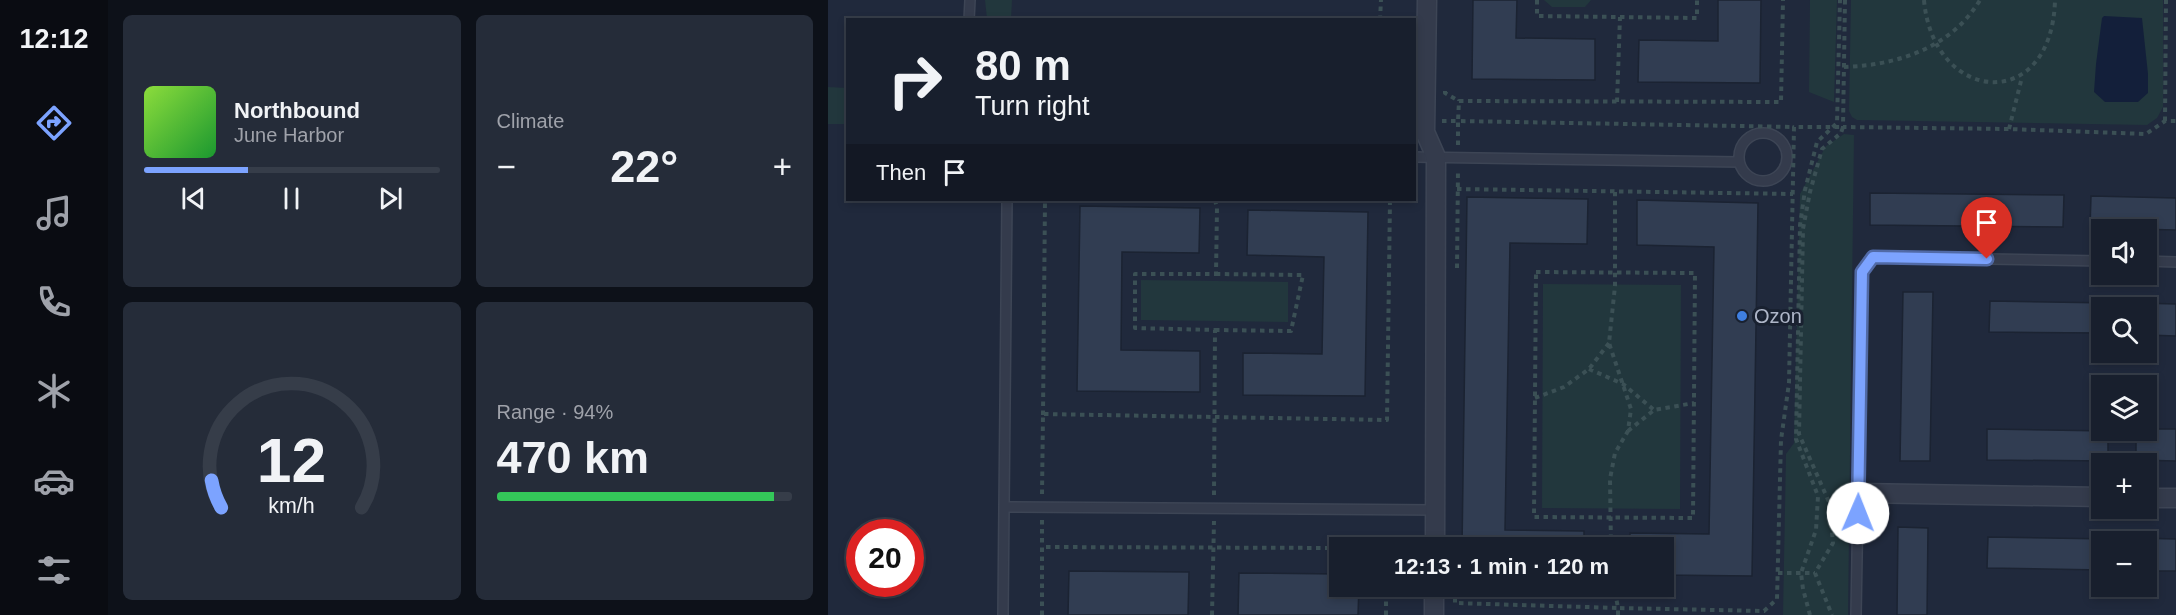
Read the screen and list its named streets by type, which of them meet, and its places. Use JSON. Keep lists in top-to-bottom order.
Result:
{
  "places": ["Ozon"],
  "page": {
    "tabs": "12:12",
    "tile": [
      "Climate",
      ["Range · 94%", "470 km"]
    ],
    "turn": ["80 m", "Turn right"],
    "song": ["Northbound", "June Harbor"],
    "heat": ["−", "22°", "+"],
    "then": "Then",
    "map_buttons": ["+", "−"],
    "limit": "20",
    "trip": "12:13 · 1 min · 120 m",
    "gauge": ["12", "km/h"]
  }
}
